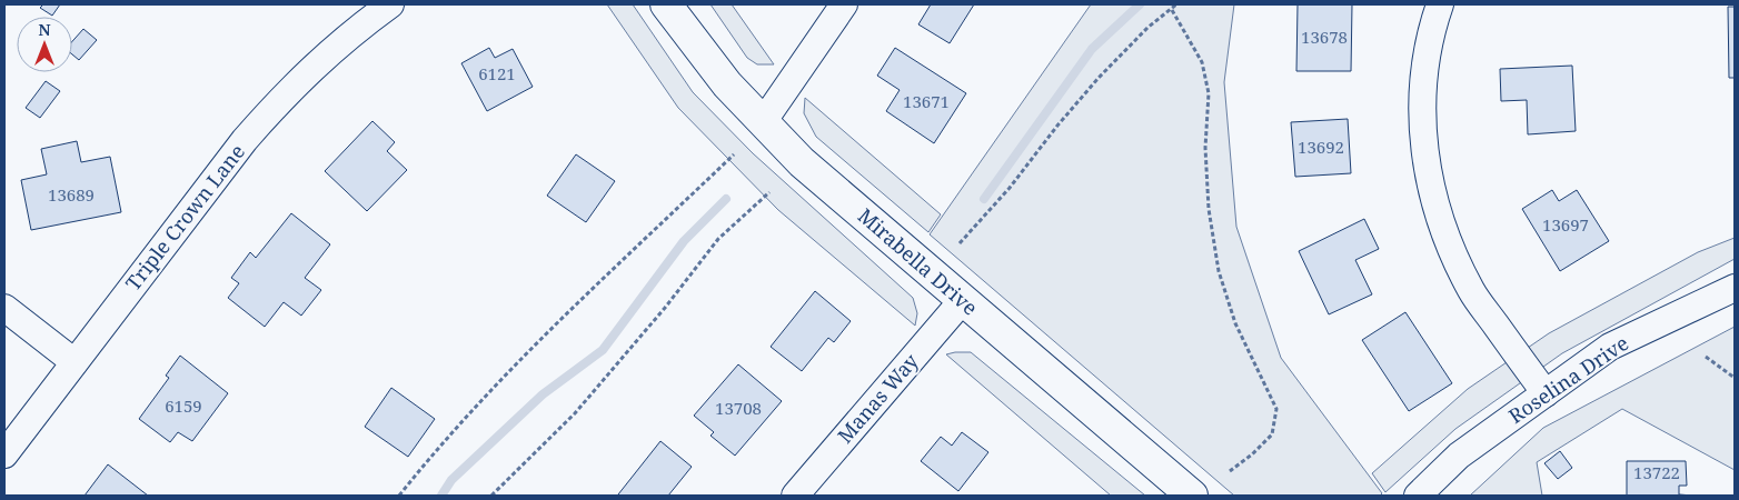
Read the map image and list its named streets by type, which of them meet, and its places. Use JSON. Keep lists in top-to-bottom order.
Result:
{
  "streets": {
    "street": [
      "Triple Crown Lane",
      "Mirabella Drive",
      "Roselina Drive",
      "Manas Way"
    ]
  },
  "crossings": [
    ["Mirabella Drive", "Manas Way"]
  ],
  "house_numbers": [
    "13678",
    "6121",
    "13671",
    "13692",
    "13689",
    "13697",
    "6159",
    "13708",
    "13722"
  ],
  "north": "top"
}
